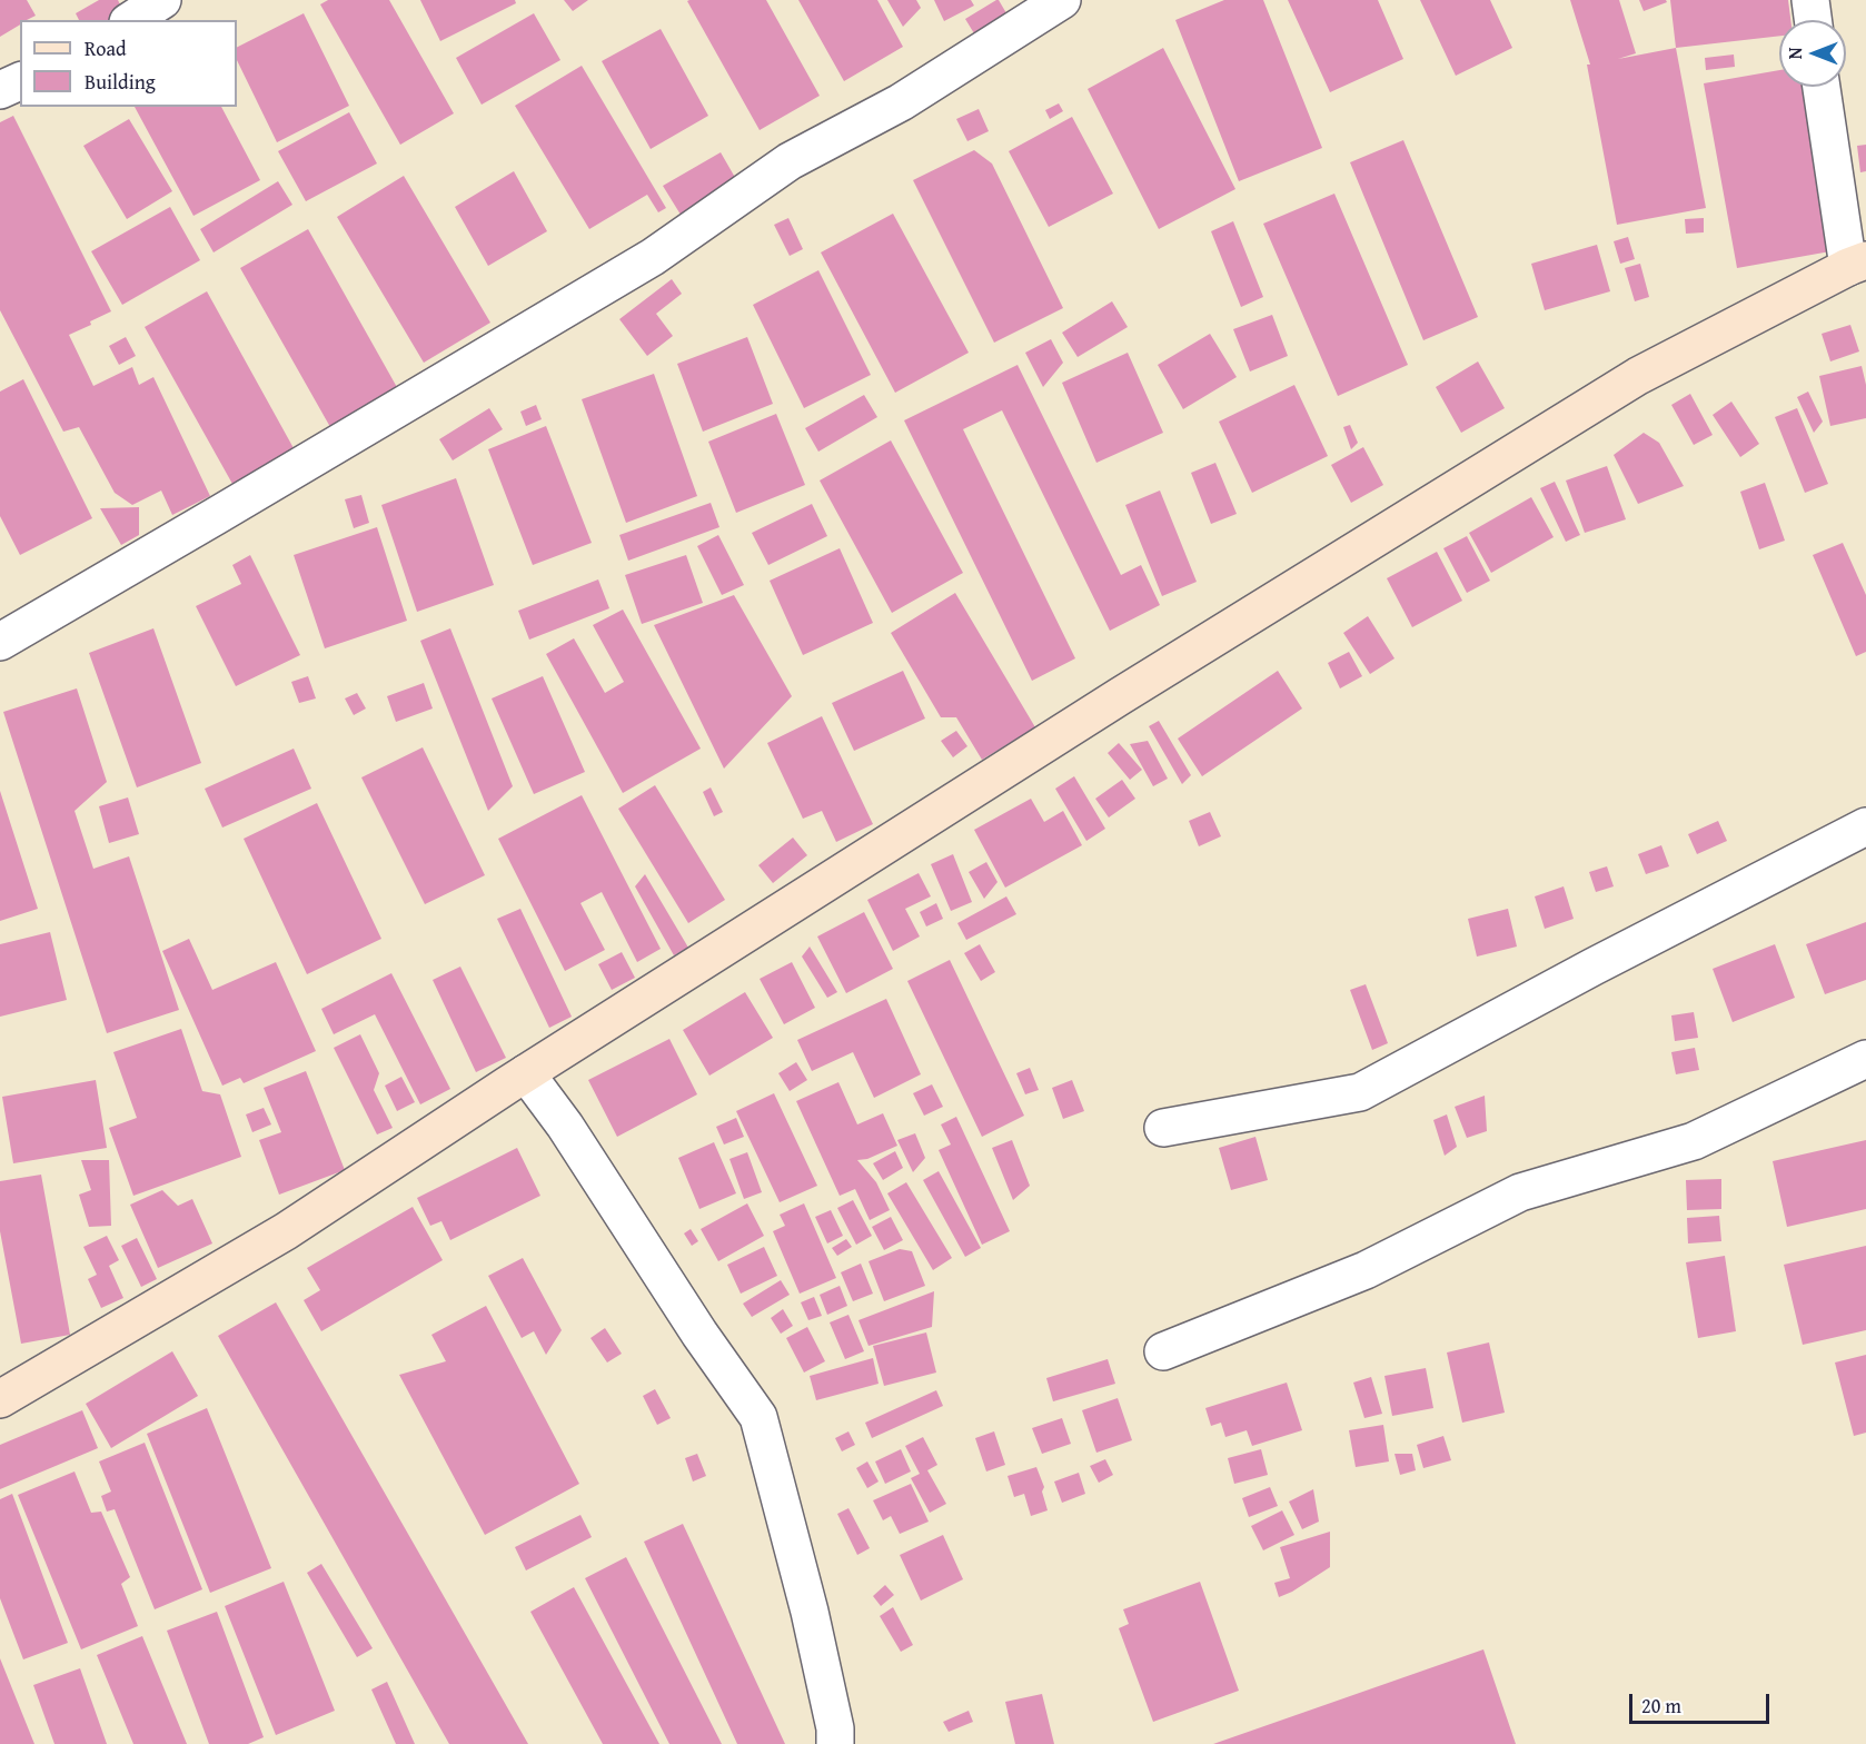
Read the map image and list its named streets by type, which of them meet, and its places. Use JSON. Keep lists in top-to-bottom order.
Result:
{
  "legend": ["Road", "Building"],
  "scale_bar": "20 m",
  "north": "left"
}
